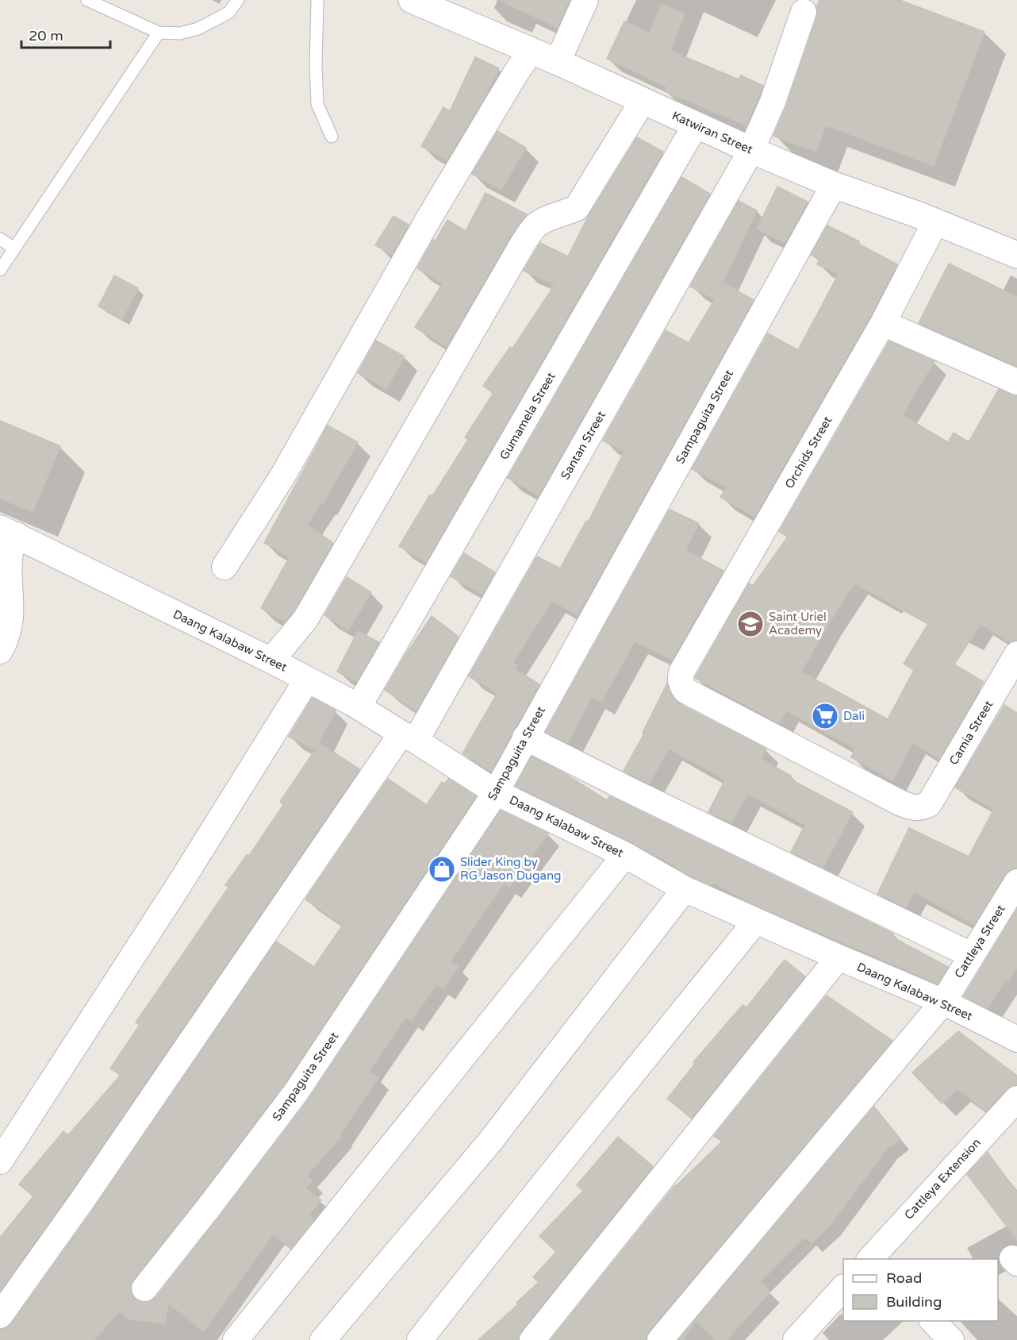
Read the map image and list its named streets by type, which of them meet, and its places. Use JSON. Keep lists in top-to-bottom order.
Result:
{
  "streets": {
    "street": [
      "Katwiran Street",
      "Gumamela Street",
      "Sampaguita Street",
      "Santan Street",
      "Orchids Street",
      "Daang Kalabaw Street",
      "Camia Street",
      "Cattleya Street",
      "Cattleya Extension"
    ]
  },
  "crossings": [
    ["Katwiran Street", "Gumamela Street"],
    ["Katwiran Street", "Sampaguita Street"],
    ["Katwiran Street", "Santan Street"],
    ["Katwiran Street", "Orchids Street"],
    ["Gumamela Street", "Daang Kalabaw Street"],
    ["Sampaguita Street", "Daang Kalabaw Street"],
    ["Santan Street", "Daang Kalabaw Street"],
    ["Orchids Street", "Camia Street"],
    ["Daang Kalabaw Street", "Cattleya Street"]
  ],
  "places": {
    "school or university": ["Saint Uriel Academy"],
    "supermarket": ["Dali"],
    "shop": ["Slider King by RG Jason Dugang"]
  },
  "legend": ["Road", "Building"],
  "scale_bar": "20 m"
}
